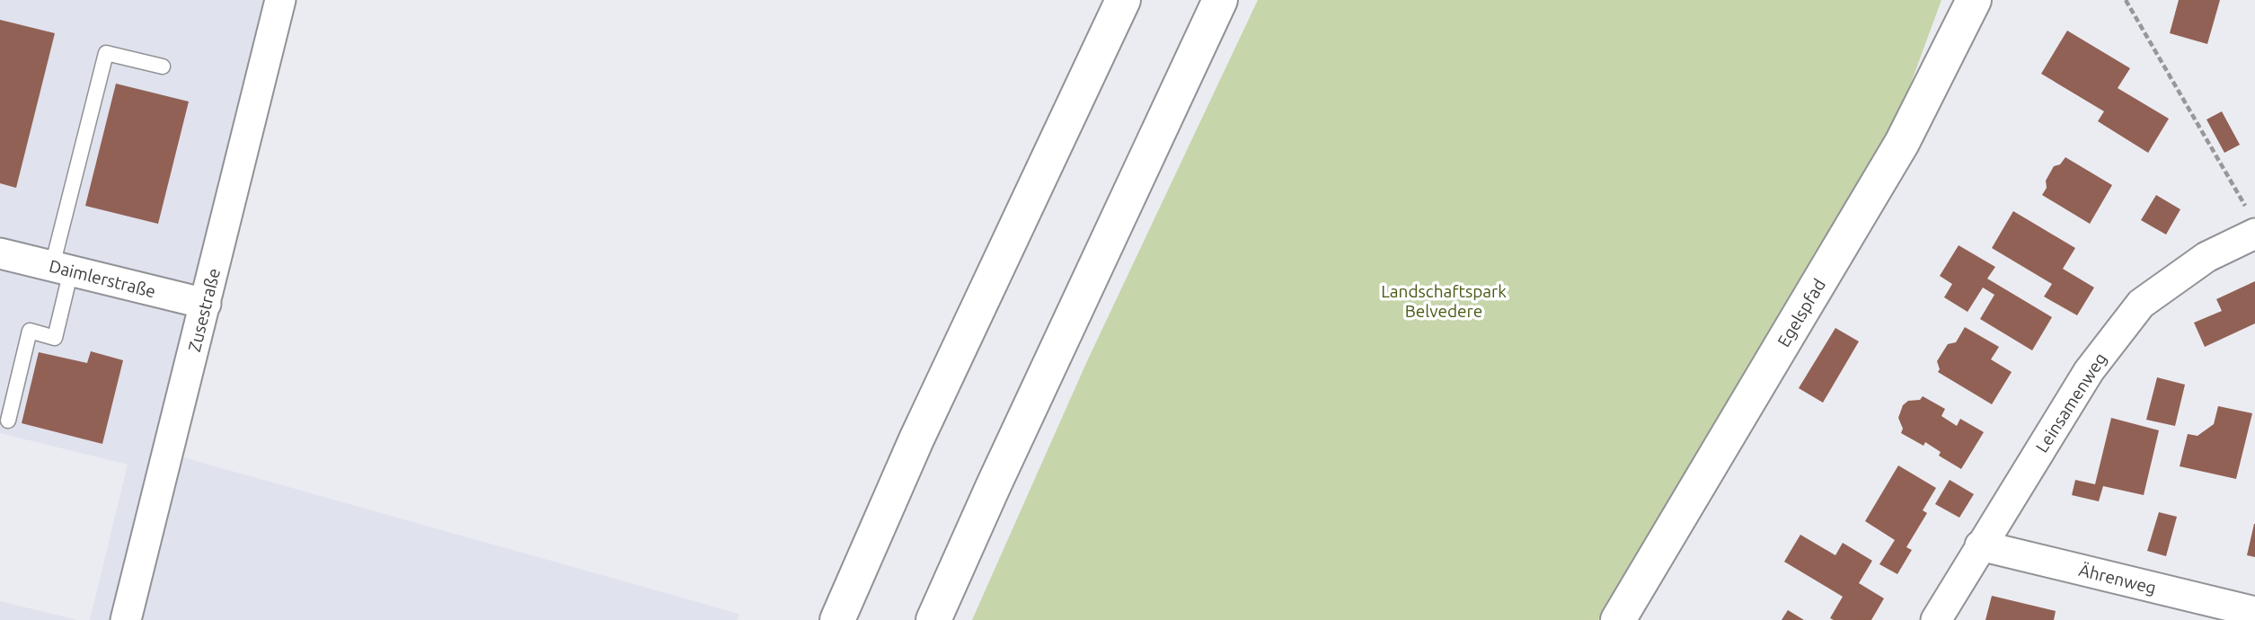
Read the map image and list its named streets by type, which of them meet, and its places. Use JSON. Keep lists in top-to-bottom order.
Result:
{
  "streets": {
    "main road": ["Egelspfad"],
    "street": [
      "Daimlerstraße",
      "Zusestraße",
      "Leinsamenweg",
      "Ährenweg"
    ]
  },
  "crossings": [
    ["Daimlerstraße", "Zusestraße"],
    ["Leinsamenweg", "Ährenweg"]
  ],
  "parks": ["Landschaftspark Belvedere"]
}
